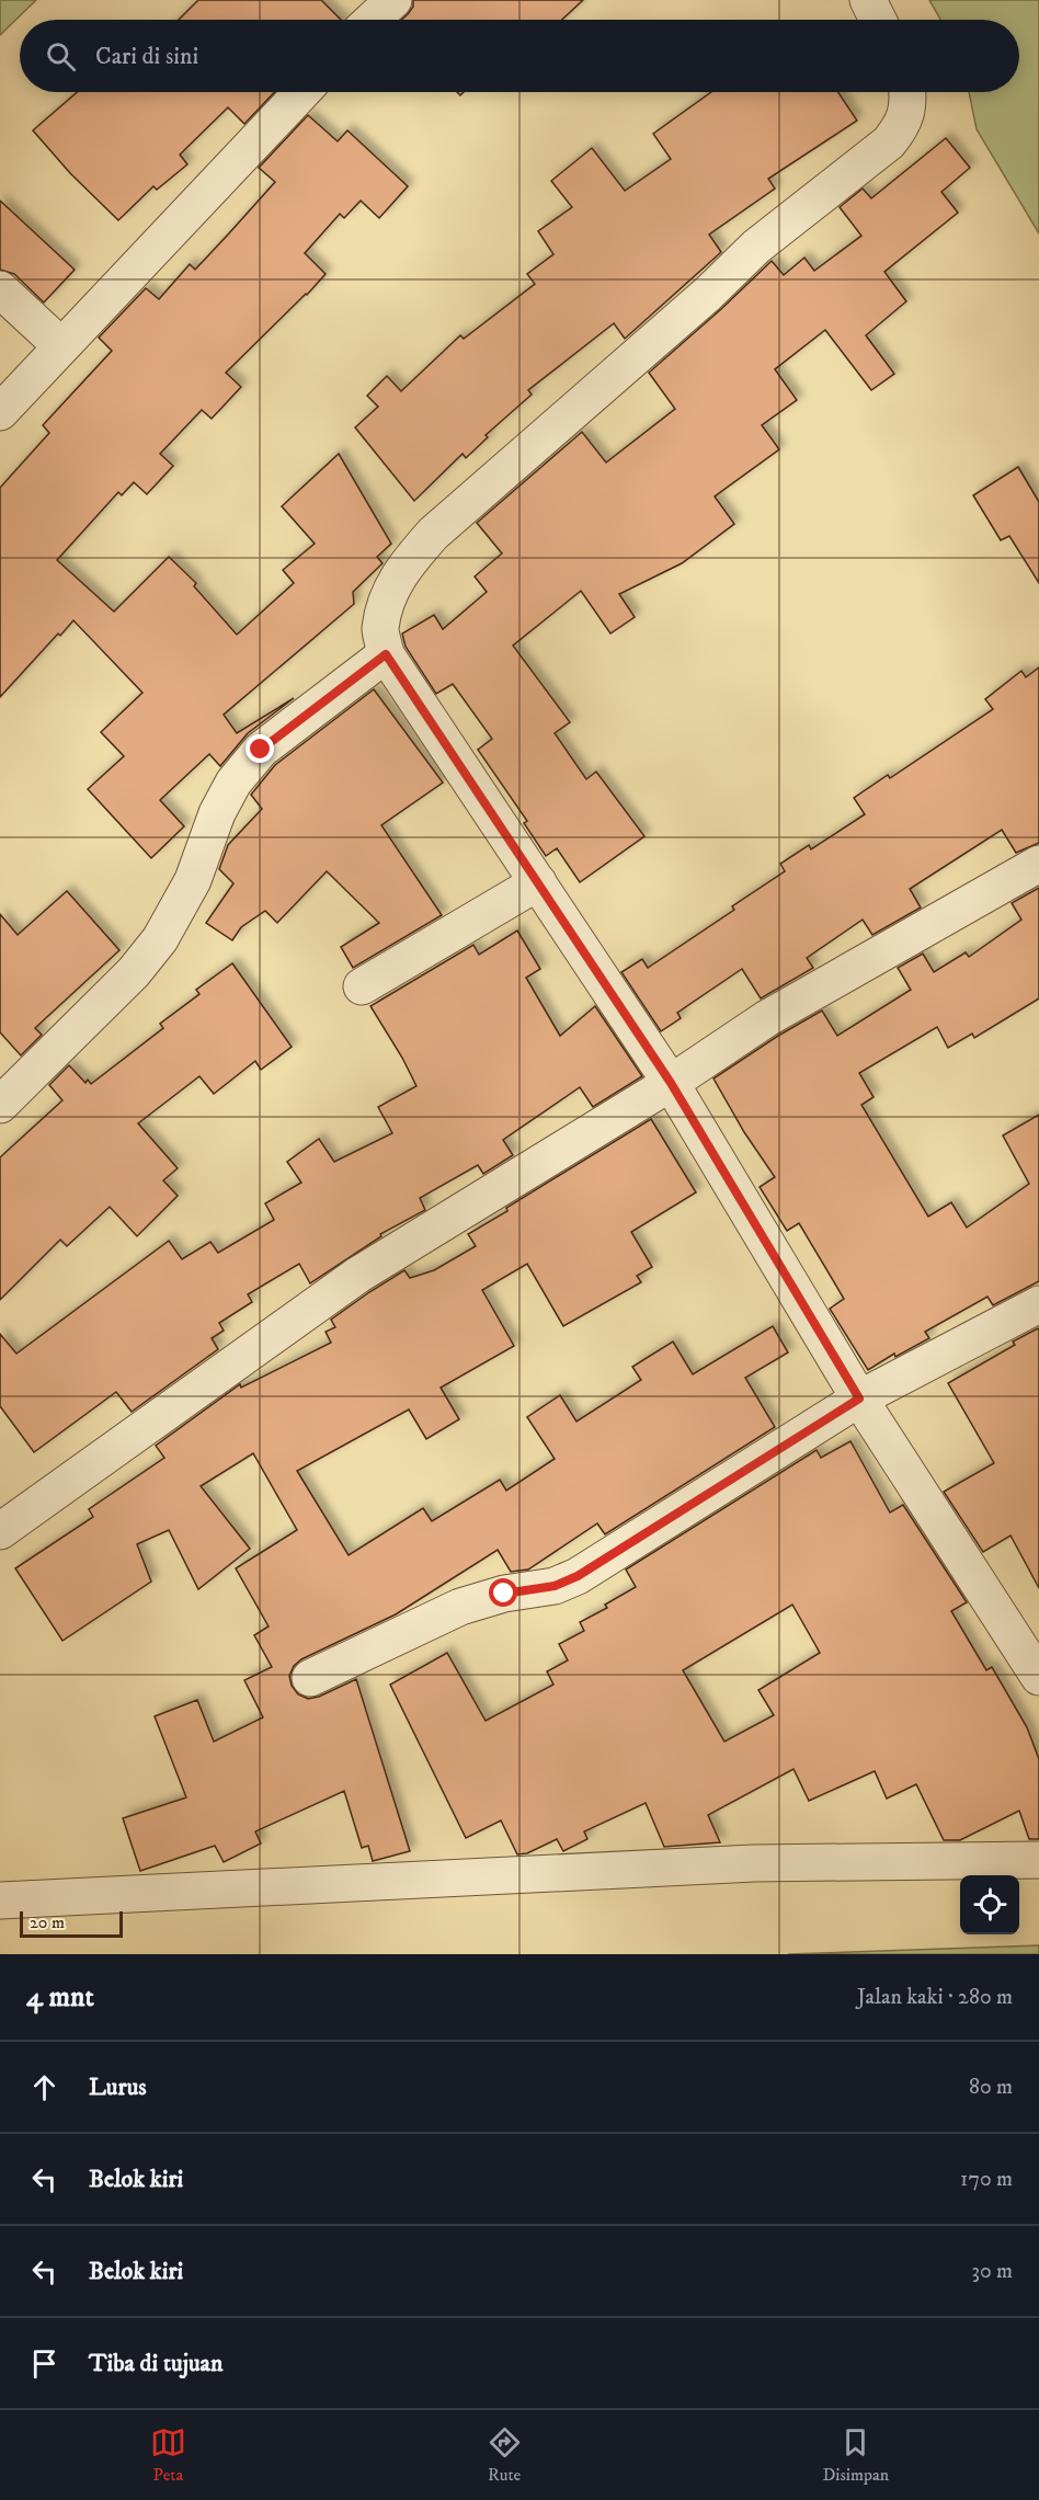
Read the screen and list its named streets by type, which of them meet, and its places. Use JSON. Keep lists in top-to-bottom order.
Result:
{
  "scale_bar": "20 m",
  "page": {
    "search": "Cari di sini",
    "scale": "20 m",
    "heading": ["4 mnt", "Jalan kaki · 280 m"],
    "list": [
      ["Lurus", "80 m"],
      ["Belok kiri", "170 m"],
      ["Belok kiri", "30 m"],
      "Tiba di tujuan"
    ],
    "nav": ["Peta", "Rute", "Disimpan"]
  }
}
